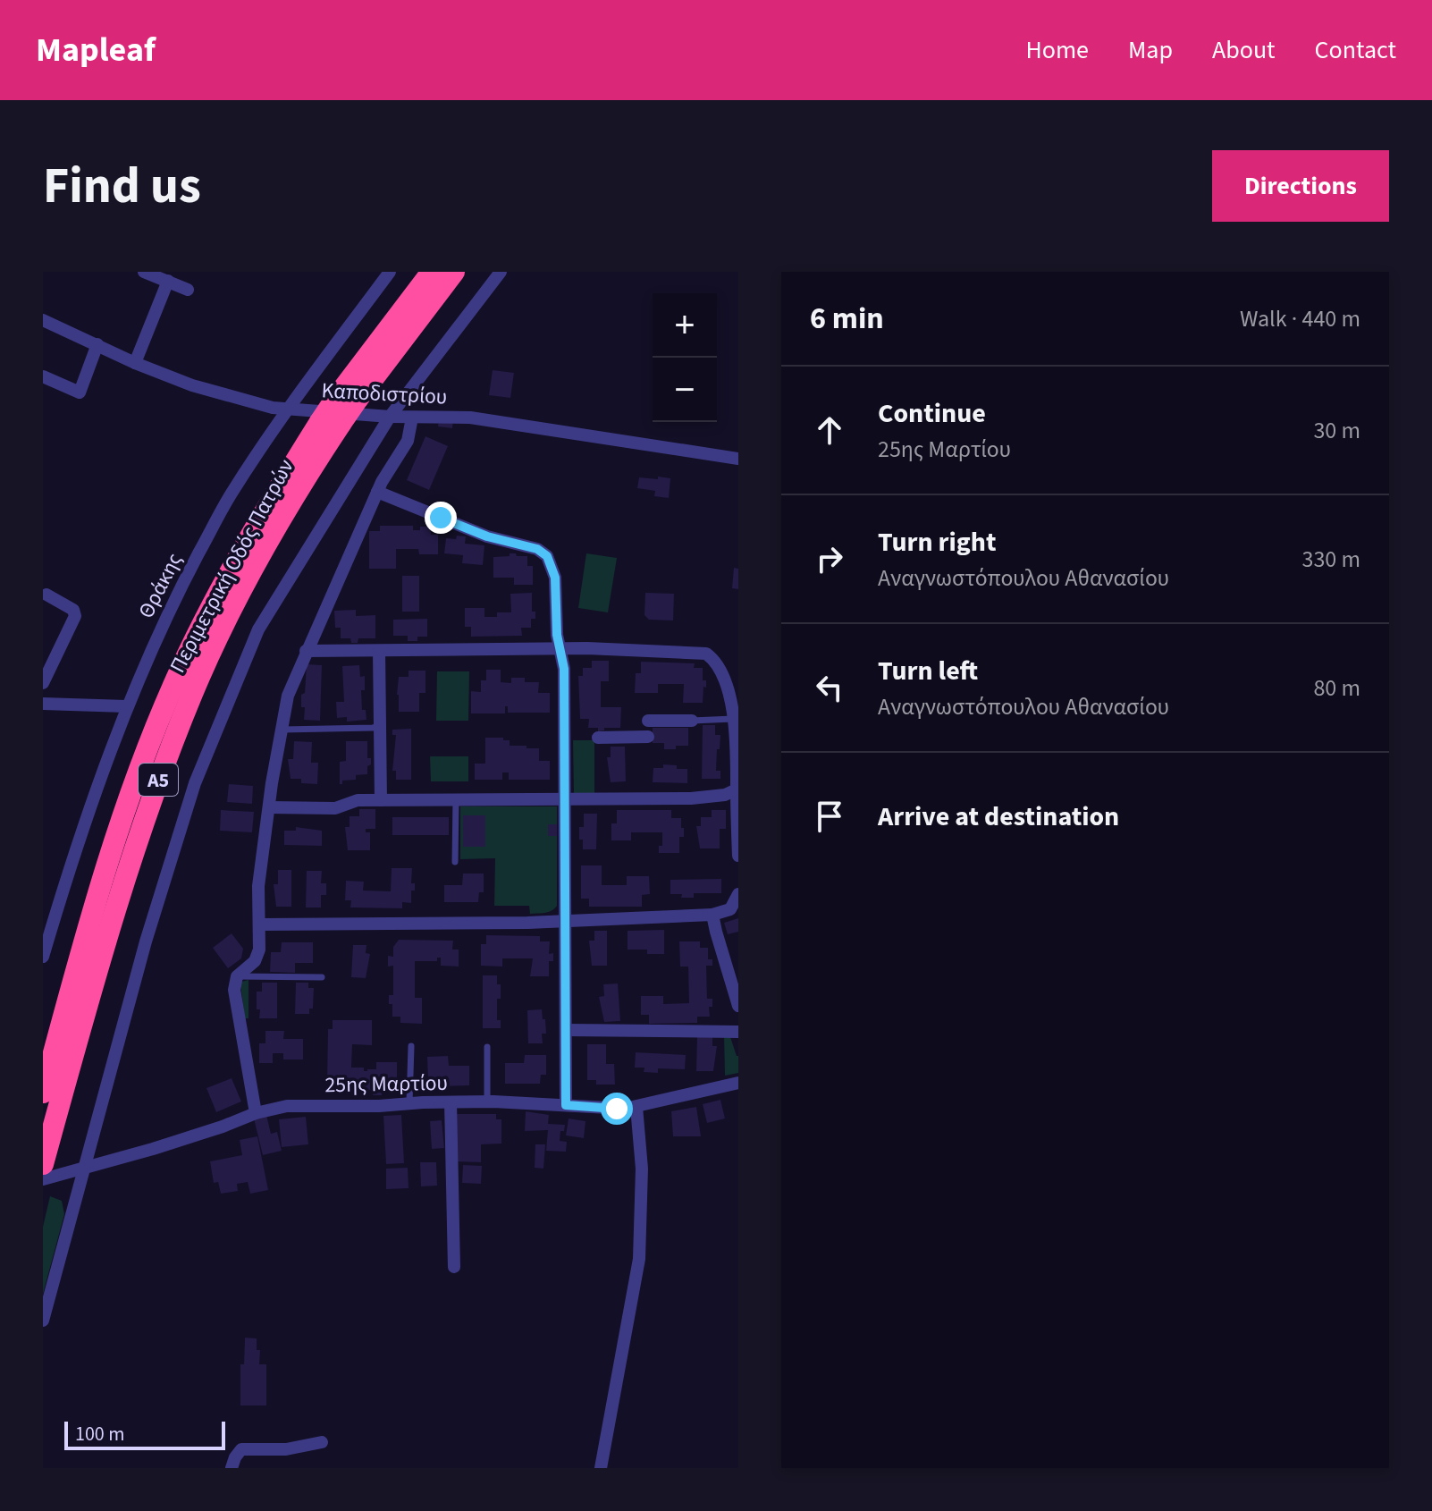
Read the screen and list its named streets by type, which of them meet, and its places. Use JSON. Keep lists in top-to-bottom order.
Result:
{
  "streets": {
    "highway": ["Περιμετρική Οδός Πατρών", "Α5"],
    "street": ["Καποδιστρίου", "Θράκης", "25ης Μαρτίου"]
  },
  "crossings": [
    ["Καποδιστρίου", "Θράκης"]
  ],
  "scale_bar": "100 m",
  "page": {
    "header": "Mapleaf",
    "nav": [
      "Home",
      "Map",
      "About",
      "Contact"
    ],
    "buttons": "Directions",
    "title": "Find us",
    "heading": ["6 min", "Walk · 440 m"],
    "map_buttons": ["+", "−"],
    "list": [
      ["Continue", "25ης Μαρτίου", "30 m"],
      ["Turn right", "Αναγνωστόπουλου Αθανασίου", "330 m"],
      ["Turn left", "Αναγνωστόπουλου Αθανασίου", "80 m"],
      "Arrive at destination"
    ],
    "scale": "100 m"
  }
}
